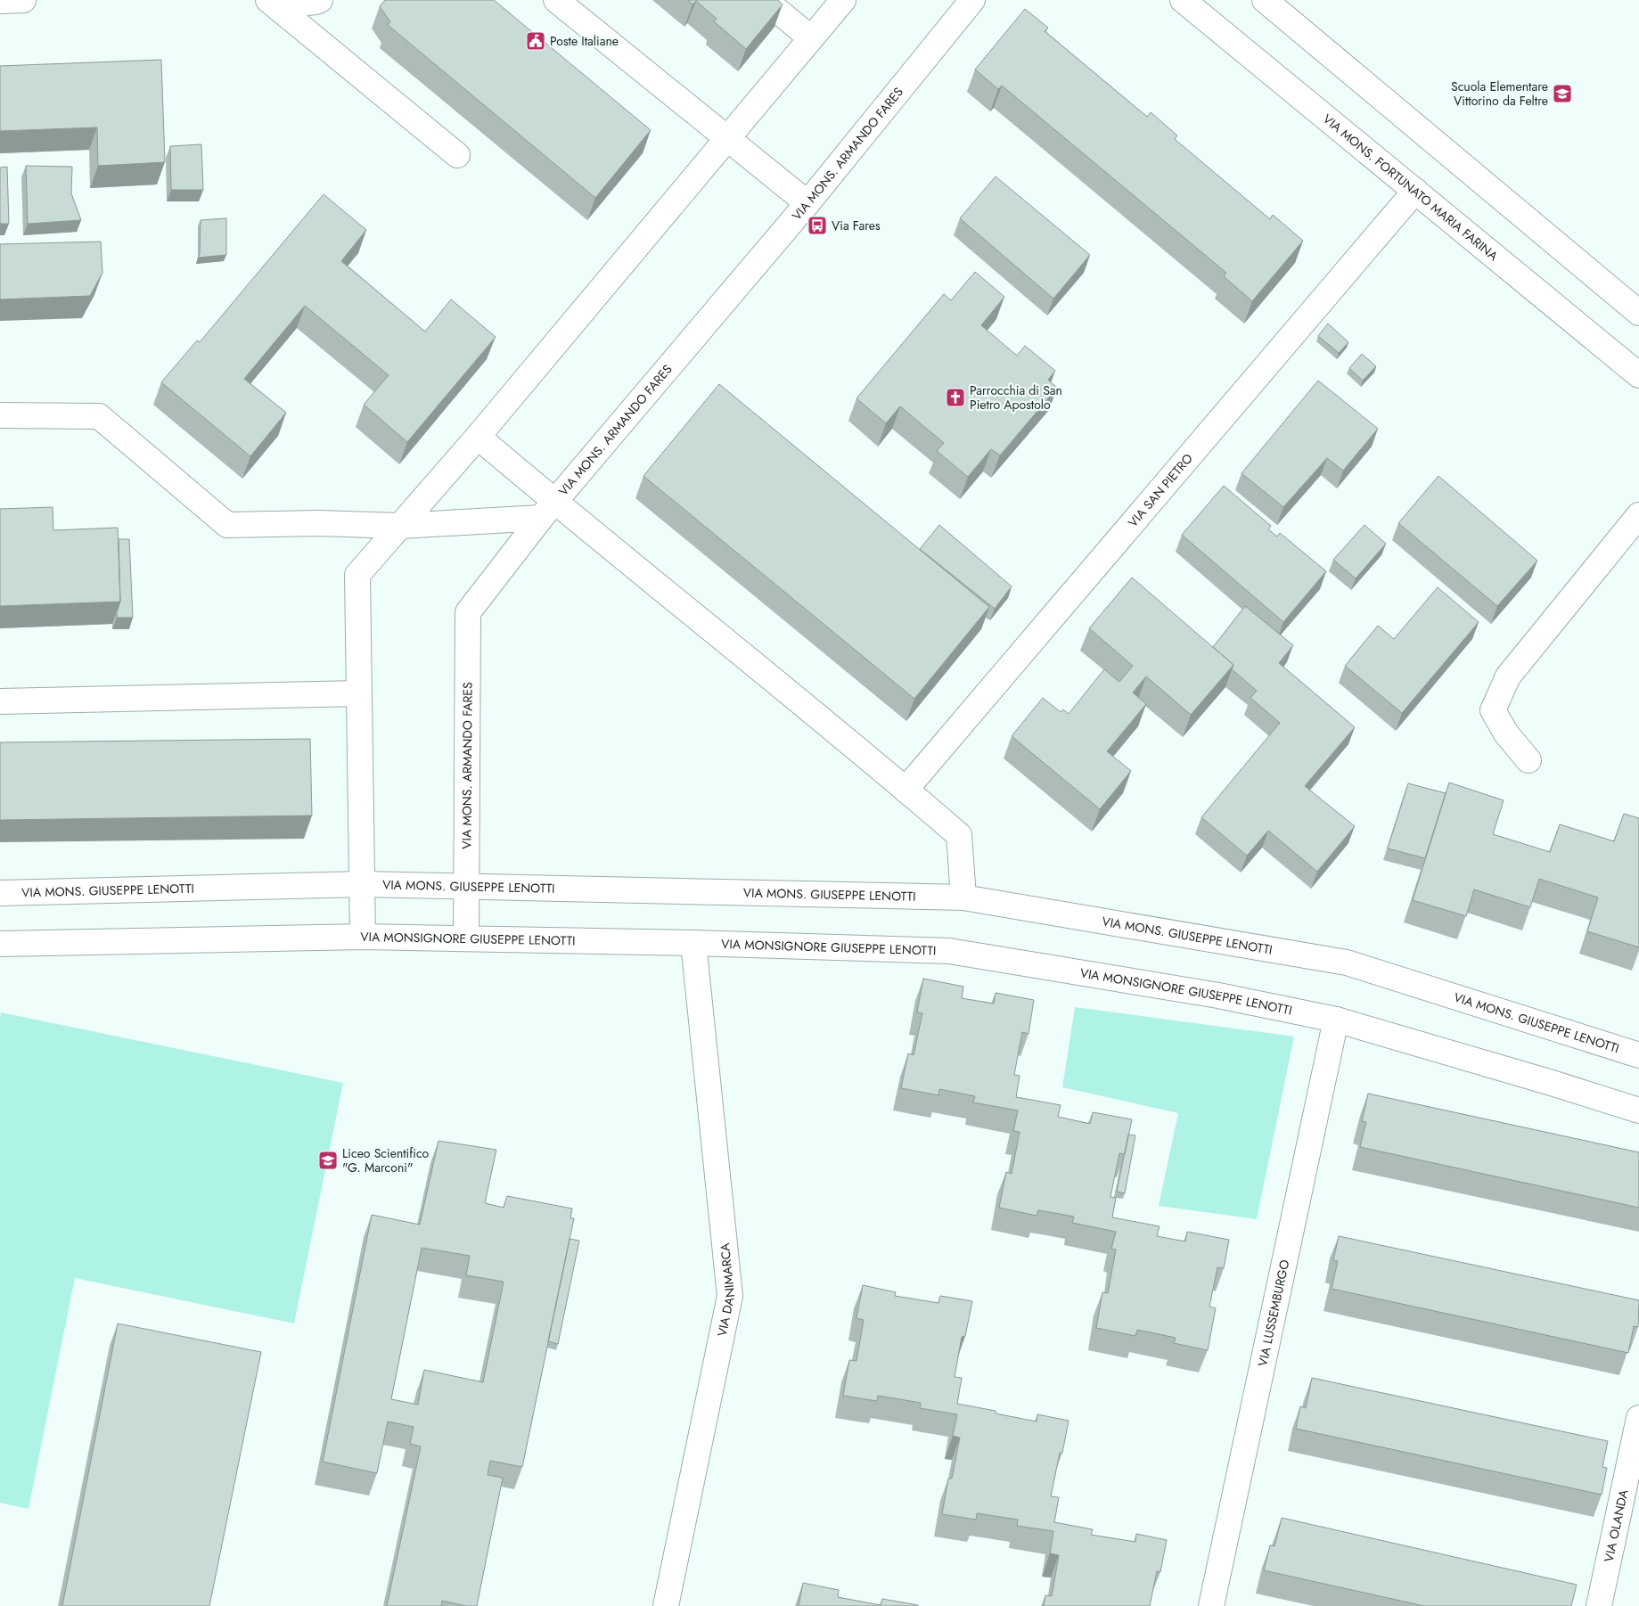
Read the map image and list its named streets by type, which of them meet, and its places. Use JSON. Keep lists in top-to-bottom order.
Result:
{
  "streets": {
    "street": [
      "VIA MONS. ARMANDO FARES",
      "VIA MONS. FORTUNATO MARIA FARINA",
      "VIA SAN PIETRO",
      "VIA MONS. GIUSEPPE LENOTTI",
      "VIA MONSIGNORE GIUSEPPE LENOTTI",
      "VIA DANIMARCA",
      "VIA LUSSEMBURGO",
      "VIA OLANDA"
    ]
  },
  "crossings": [
    ["VIA MONS. ARMANDO FARES", "VIA MONS. GIUSEPPE LENOTTI"],
    ["VIA MONS. ARMANDO FARES", "VIA MONSIGNORE GIUSEPPE LENOTTI"],
    ["VIA MONS. FORTUNATO MARIA FARINA", "VIA SAN PIETRO"],
    ["VIA MONSIGNORE GIUSEPPE LENOTTI", "VIA DANIMARCA"],
    ["VIA MONSIGNORE GIUSEPPE LENOTTI", "VIA LUSSEMBURGO"]
  ],
  "places": {
    "public building": ["Poste Italiane"],
    "school or university": ["Scuola Elementare Vittorino da Feltre", "Liceo Scientifico \"G. Marconi\""],
    "bus stop": ["Via Fares"],
    "church": ["Parrocchia di San Pietro Apostolo"]
  }
}
